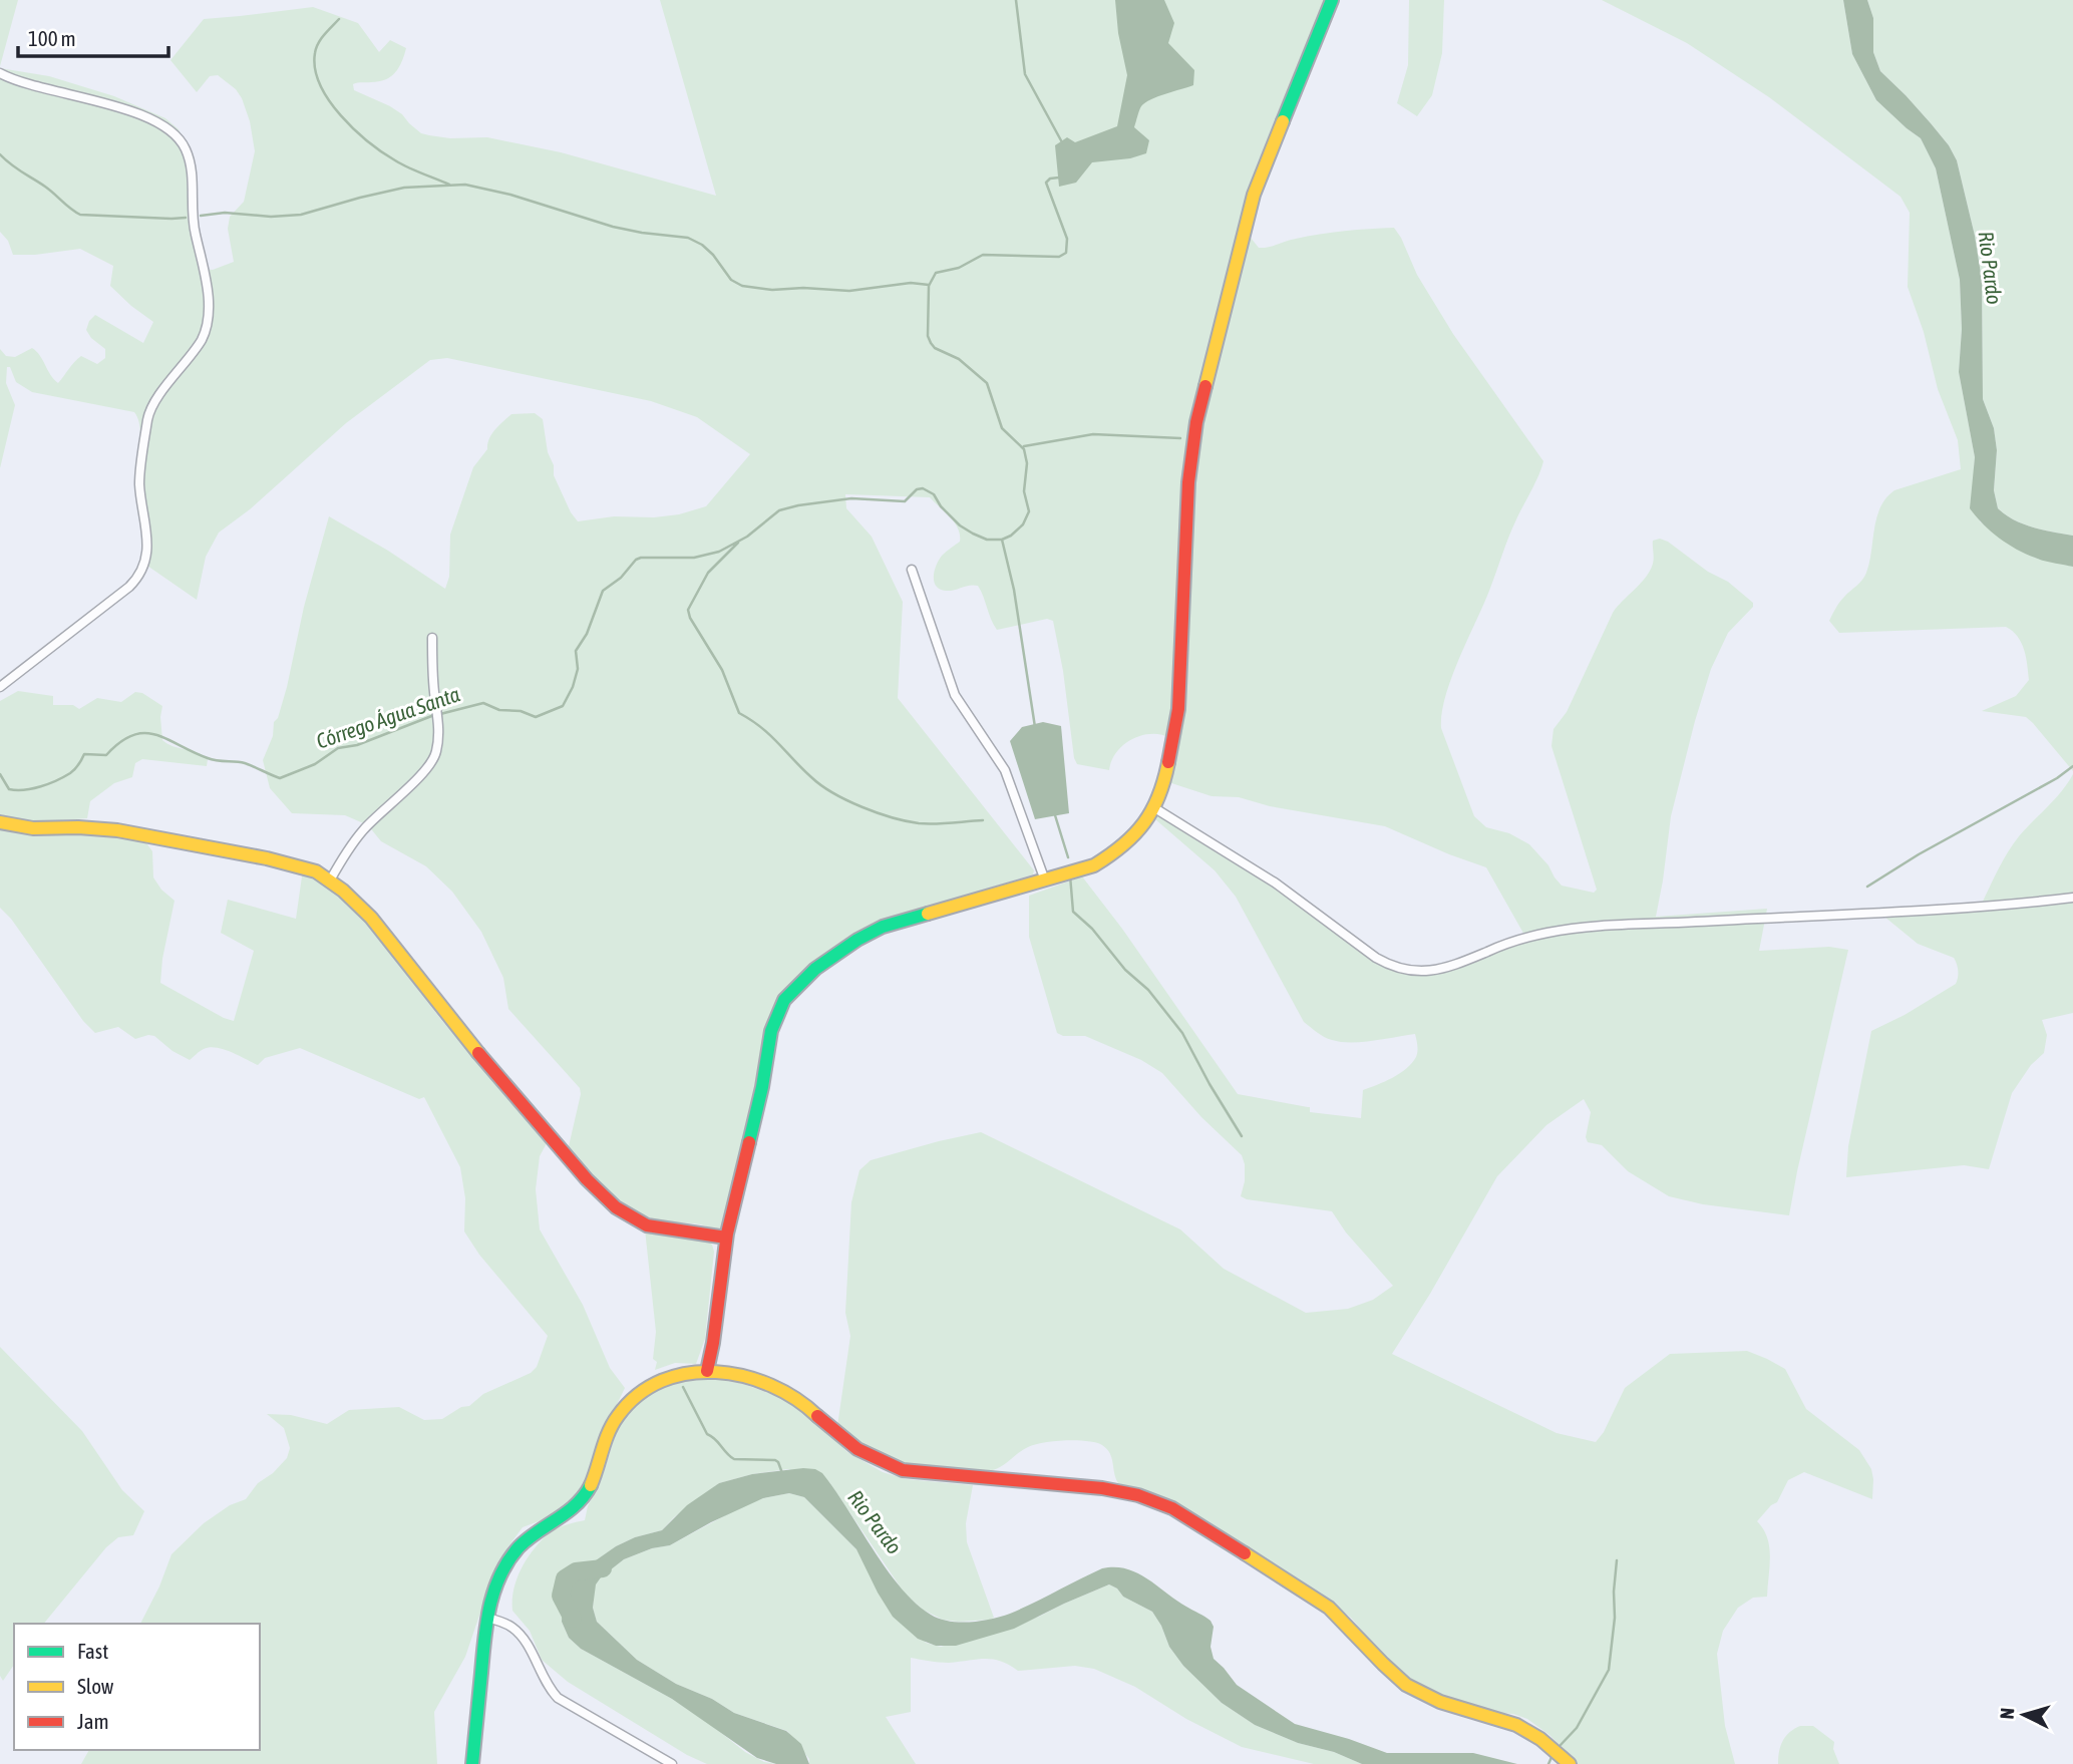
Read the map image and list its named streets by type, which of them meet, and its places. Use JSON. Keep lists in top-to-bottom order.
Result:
{
  "water": ["Rio Pardo", "Córrego Água Santa"],
  "legend": ["Fast", "Slow", "Jam"],
  "scale_bar": "100 m",
  "north": "left"
}
